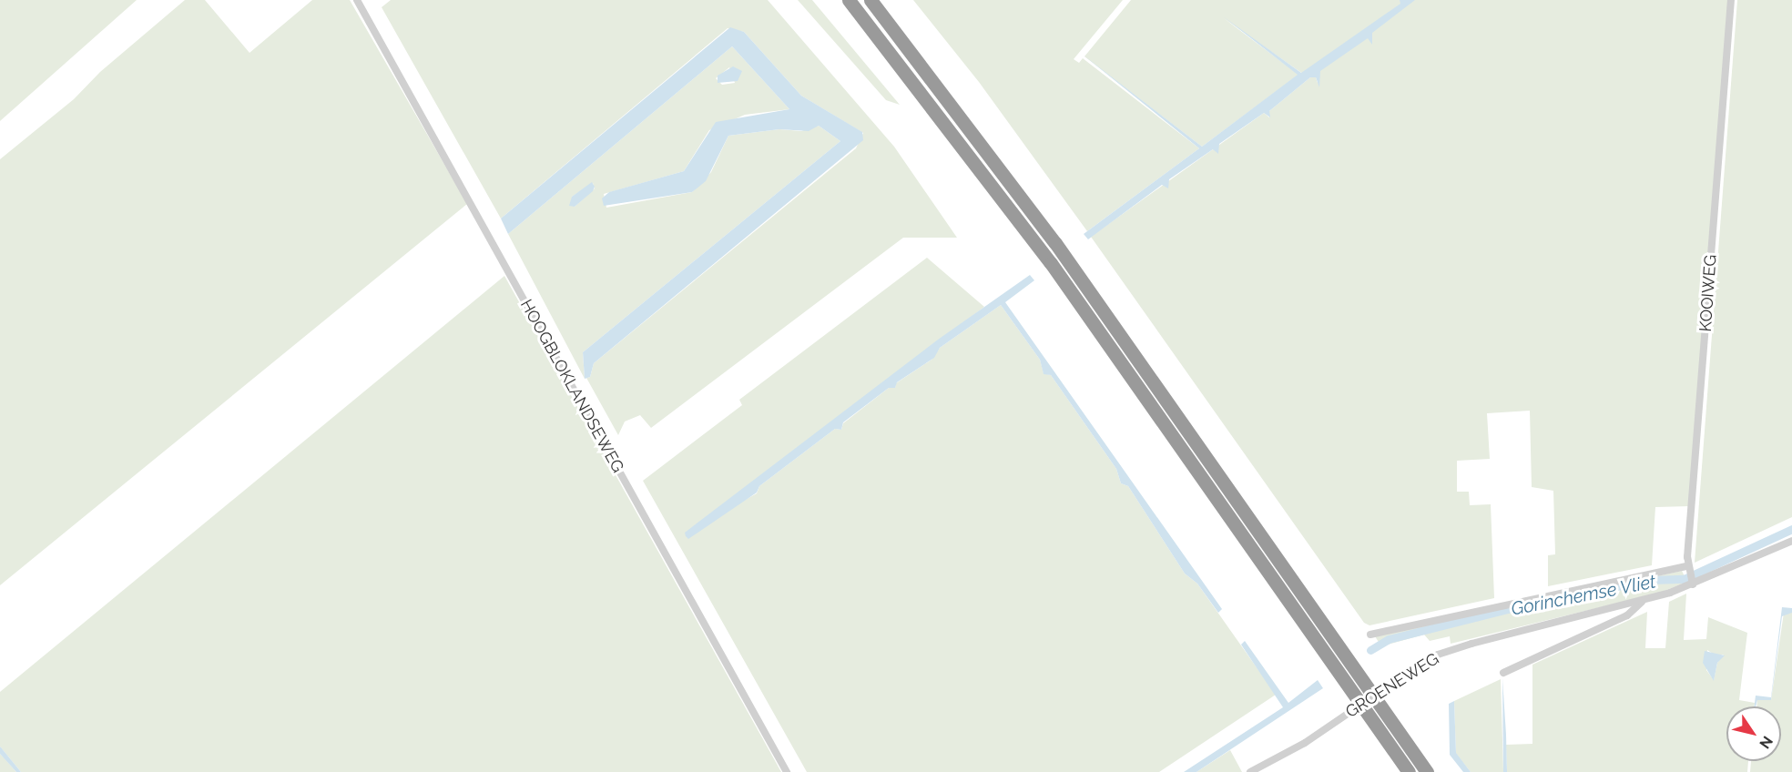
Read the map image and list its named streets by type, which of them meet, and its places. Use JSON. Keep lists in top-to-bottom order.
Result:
{
  "streets": {
    "street": ["KOOIWEG", "HOOGBLOKLANDSEWEG", "GROENEWEG"]
  },
  "crossings": [
    ["KOOIWEG", "GROENEWEG"]
  ],
  "water": ["Gorinchemse Vliet"],
  "north": "bottom right"
}
